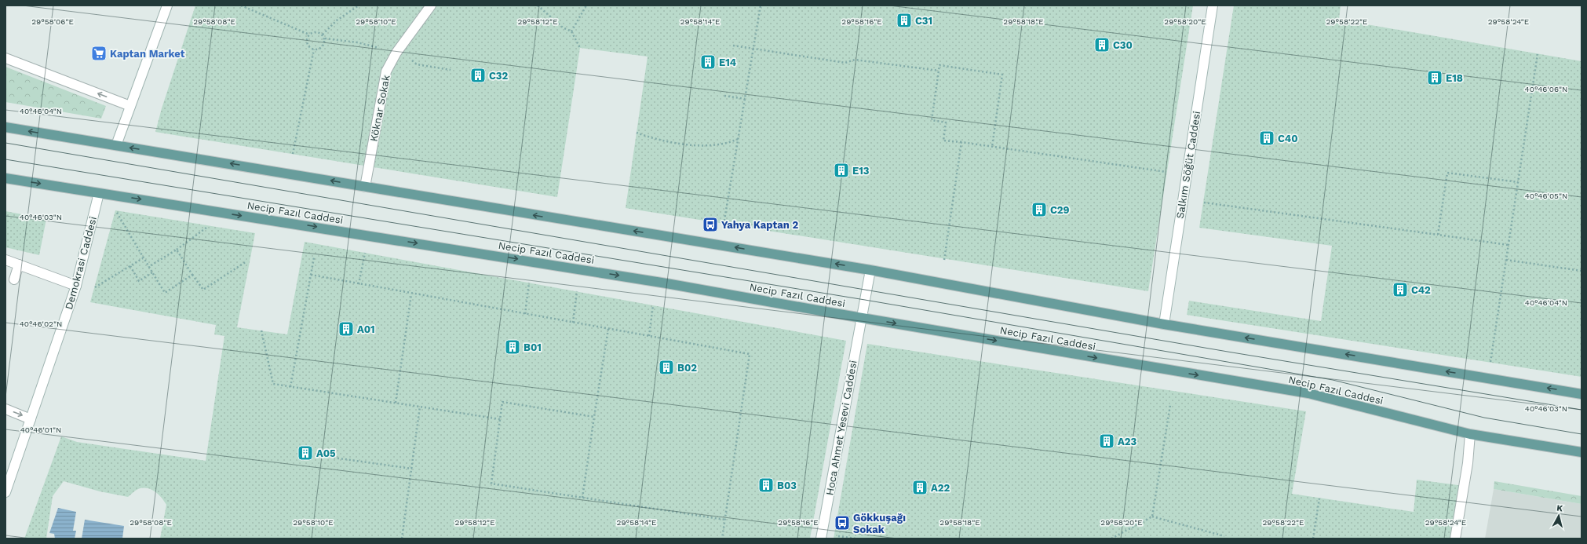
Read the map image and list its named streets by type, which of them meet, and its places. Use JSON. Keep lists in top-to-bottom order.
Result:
{
  "streets": {
    "main road": ["Necip Fazıl Caddesi"],
    "street": [
      "Köknar Sokak",
      "Salkım Söğüt Caddesi",
      "Demokrasi Caddesi",
      "Hoca Ahmet Yesevi Caddesi"
    ]
  },
  "crossings": [
    ["Necip Fazıl Caddesi", "Demokrasi Caddesi"],
    ["Necip Fazıl Caddesi", "Hoca Ahmet Yesevi Caddesi"]
  ],
  "places": {
    "building": [
      "C31",
      "C30",
      "E14",
      "C32",
      "E18",
      "C40",
      "E13",
      "C29",
      "C42",
      "A01",
      "B01",
      "B02",
      "A23",
      "A05",
      "B03",
      "A22"
    ],
    "supermarket": ["Kaptan Market"],
    "bus stop": ["Yahya Kaptan 2", "Gökkuşağı Sokak"]
  },
  "north": "top",
  "coordinates": [
    "29°58'06\"E",
    "29°58'08\"E",
    "29°58'10\"E",
    "29°58'12\"E",
    "29°58'14\"E",
    "29°58'16\"E",
    "29°58'18\"E",
    "29°58'20\"E",
    "29°58'22\"E",
    "29°58'24\"E",
    "40°46'06\"N",
    "40°46'04\"N",
    "40°46'05\"N",
    "40°46'03\"N",
    "40°46'02\"N",
    "40°46'01\"N"
  ]
}
